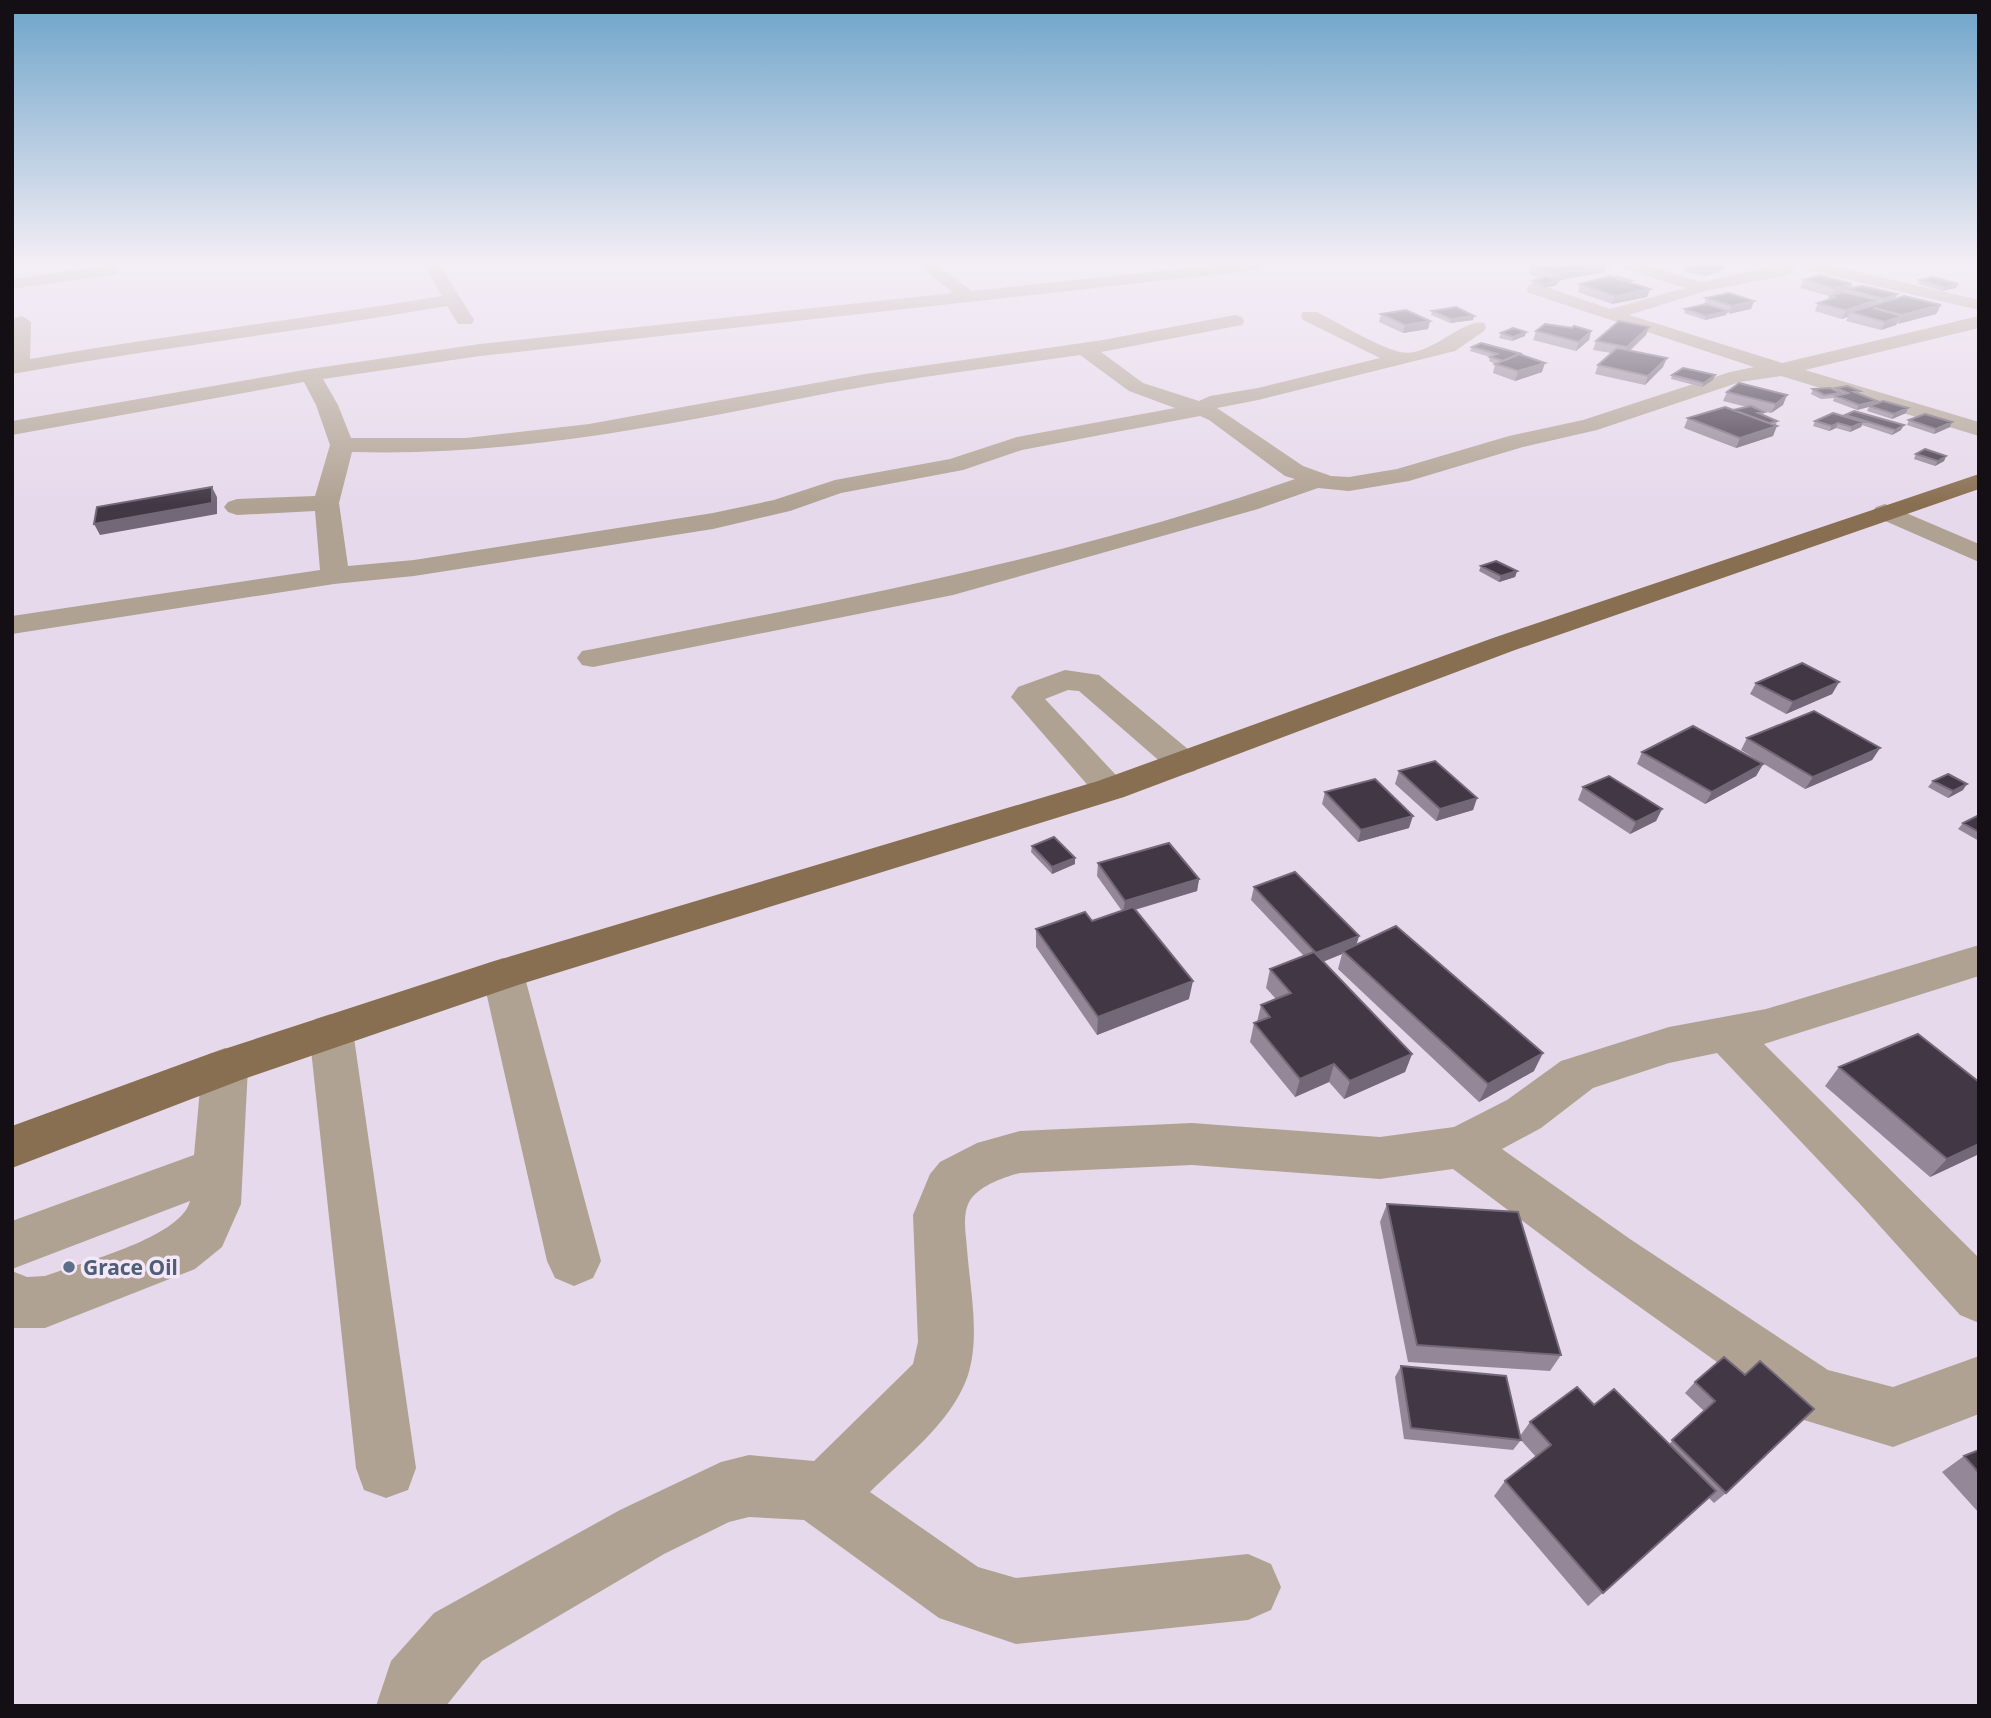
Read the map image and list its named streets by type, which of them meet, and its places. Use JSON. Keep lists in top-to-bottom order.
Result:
{
  "places": ["Grace Oil"]
}
